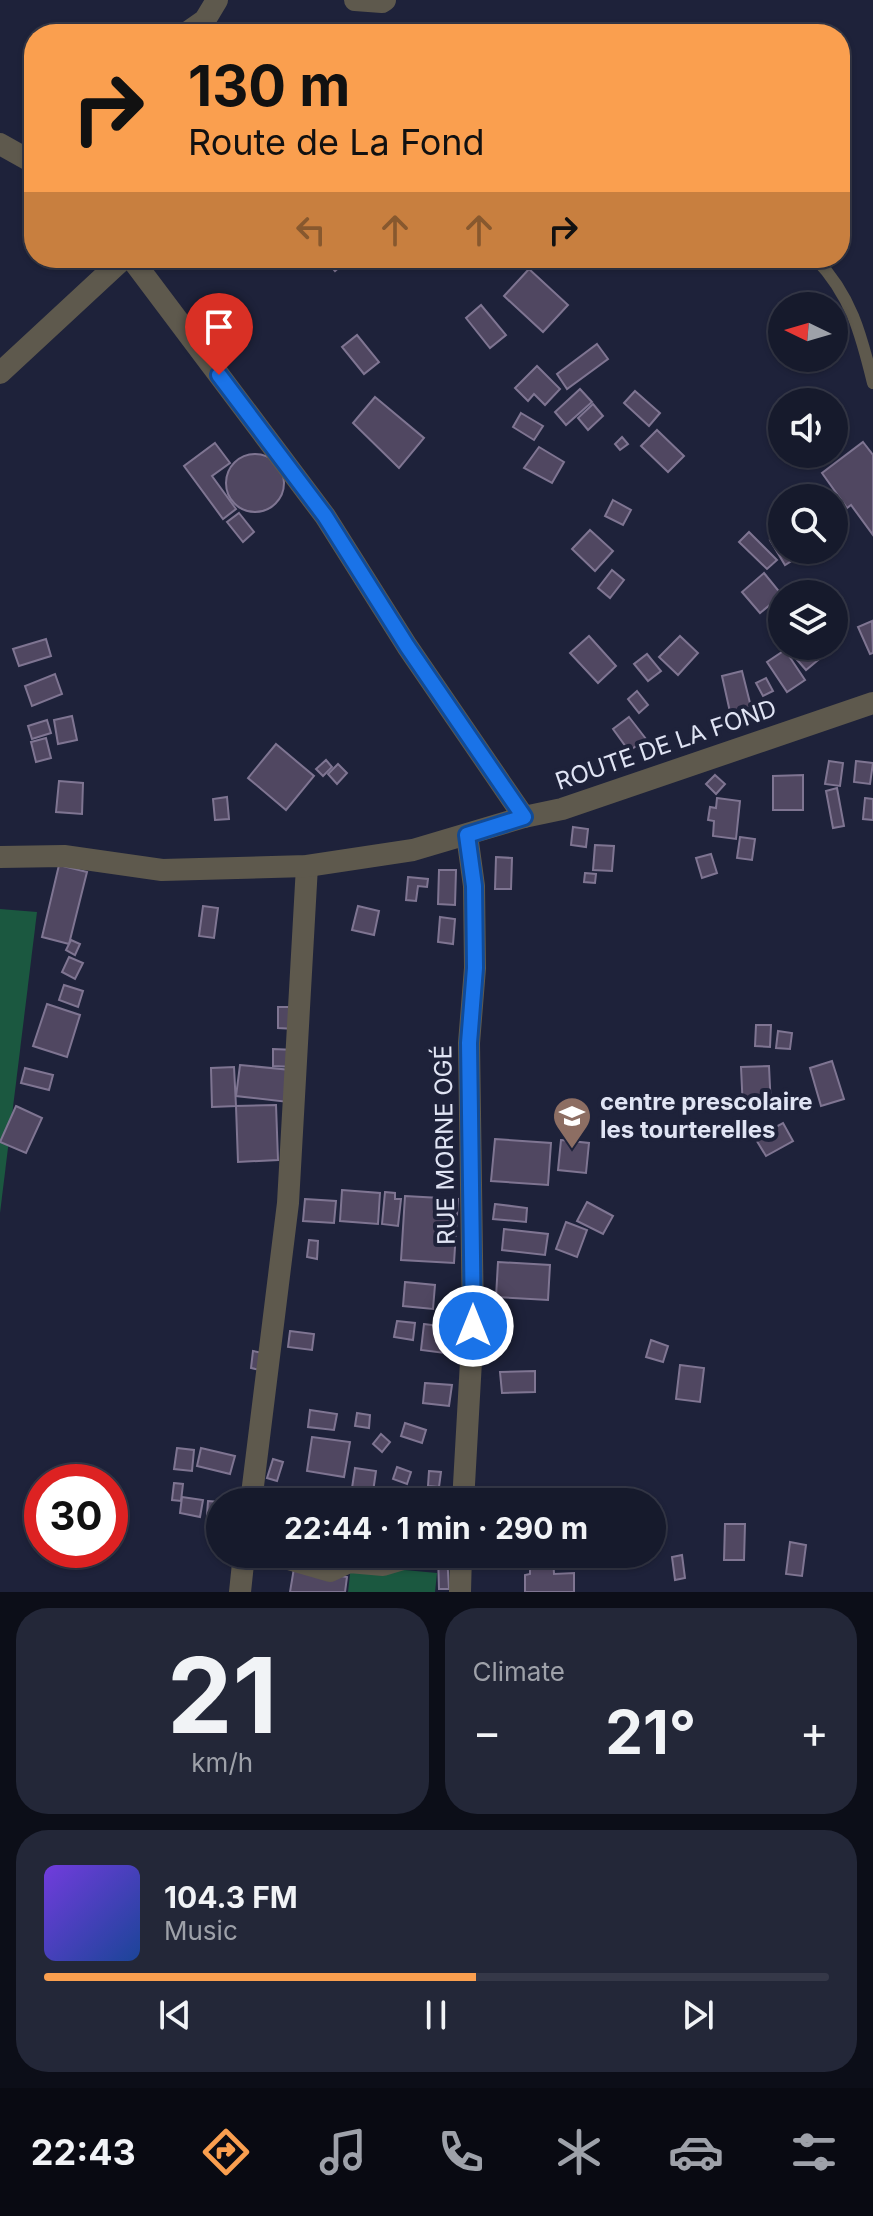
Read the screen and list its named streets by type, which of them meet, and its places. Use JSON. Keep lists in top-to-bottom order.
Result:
{
  "streets": {
    "street": ["ROUTE DE LA FOND", "RUE MORNE OGÉ"]
  },
  "crossings": [
    ["ROUTE DE LA FOND", "RUE MORNE OGÉ"]
  ],
  "places": {
    "school or university": ["centre prescolaire les tourterelles"]
  },
  "north": "left",
  "page": {
    "turn": ["130 m", "Route de La Fond"],
    "limit": "30",
    "trip": "22:44 · 1 min · 290 m",
    "tile": [
      ["21", "km/h"],
      "Climate"
    ],
    "heat": ["−", "21°", "+"],
    "song": ["104.3 FM", "Music"],
    "tabs": "22:43"
  }
}
